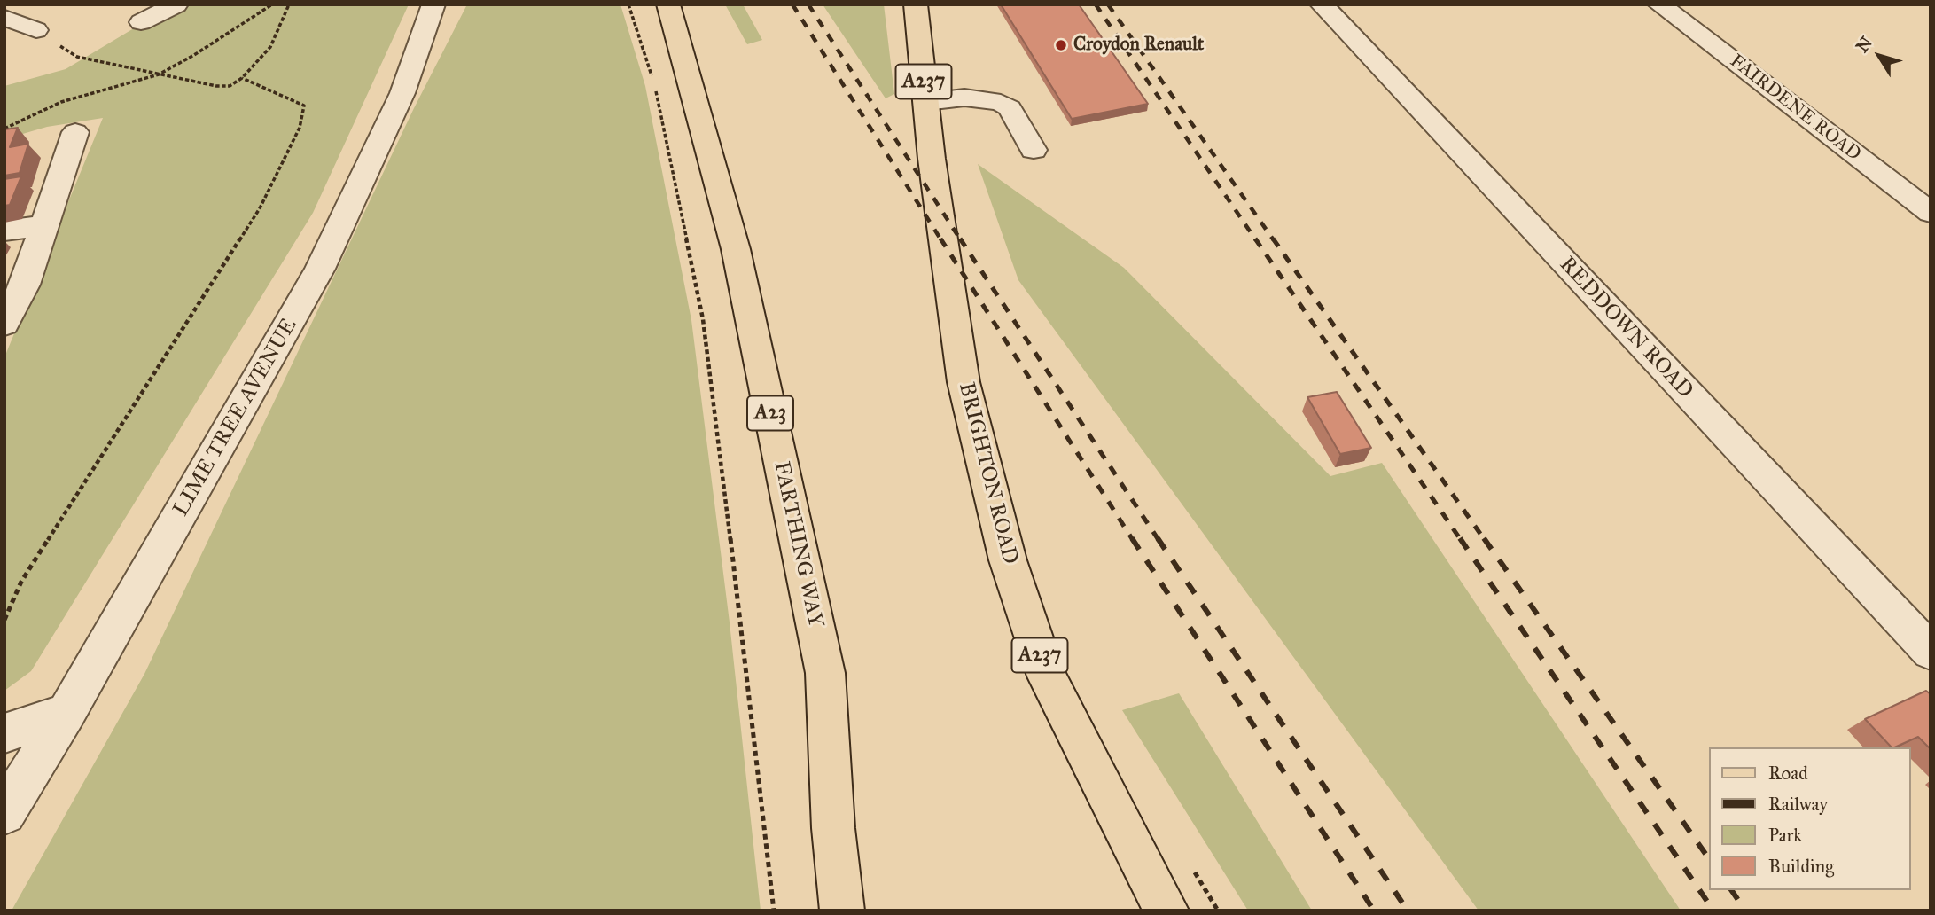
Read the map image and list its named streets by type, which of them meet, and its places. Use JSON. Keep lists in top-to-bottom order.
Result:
{
  "streets": {
    "main road": [
      "A237",
      "A23",
      "BRIGHTON ROAD",
      "FARTHING WAY"
    ],
    "street": ["FAIRDENE ROAD", "REDDOWN ROAD", "LIME TREE AVENUE"]
  },
  "places": ["Croydon Renault"],
  "legend": [
    "Road",
    "Railway",
    "Park",
    "Building"
  ],
  "north": "top left"
}
